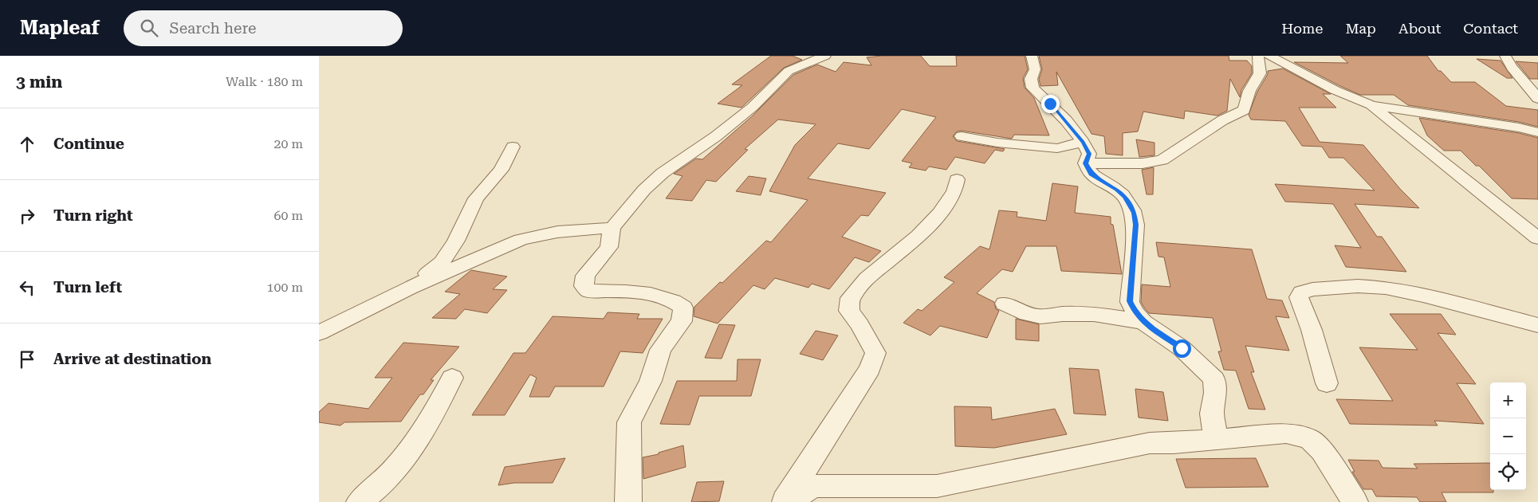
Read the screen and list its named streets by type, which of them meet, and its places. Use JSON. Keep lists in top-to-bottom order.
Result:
{
  "page": {
    "header": "Mapleaf",
    "search": "Search here",
    "nav": [
      "Home",
      "Map",
      "About",
      "Contact"
    ],
    "heading": ["3 min", "Walk · 180 m"],
    "list": [
      ["Continue", "20 m"],
      ["Turn right", "60 m"],
      ["Turn left", "100 m"],
      "Arrive at destination"
    ],
    "map_buttons": ["+", "−"]
  }
}
